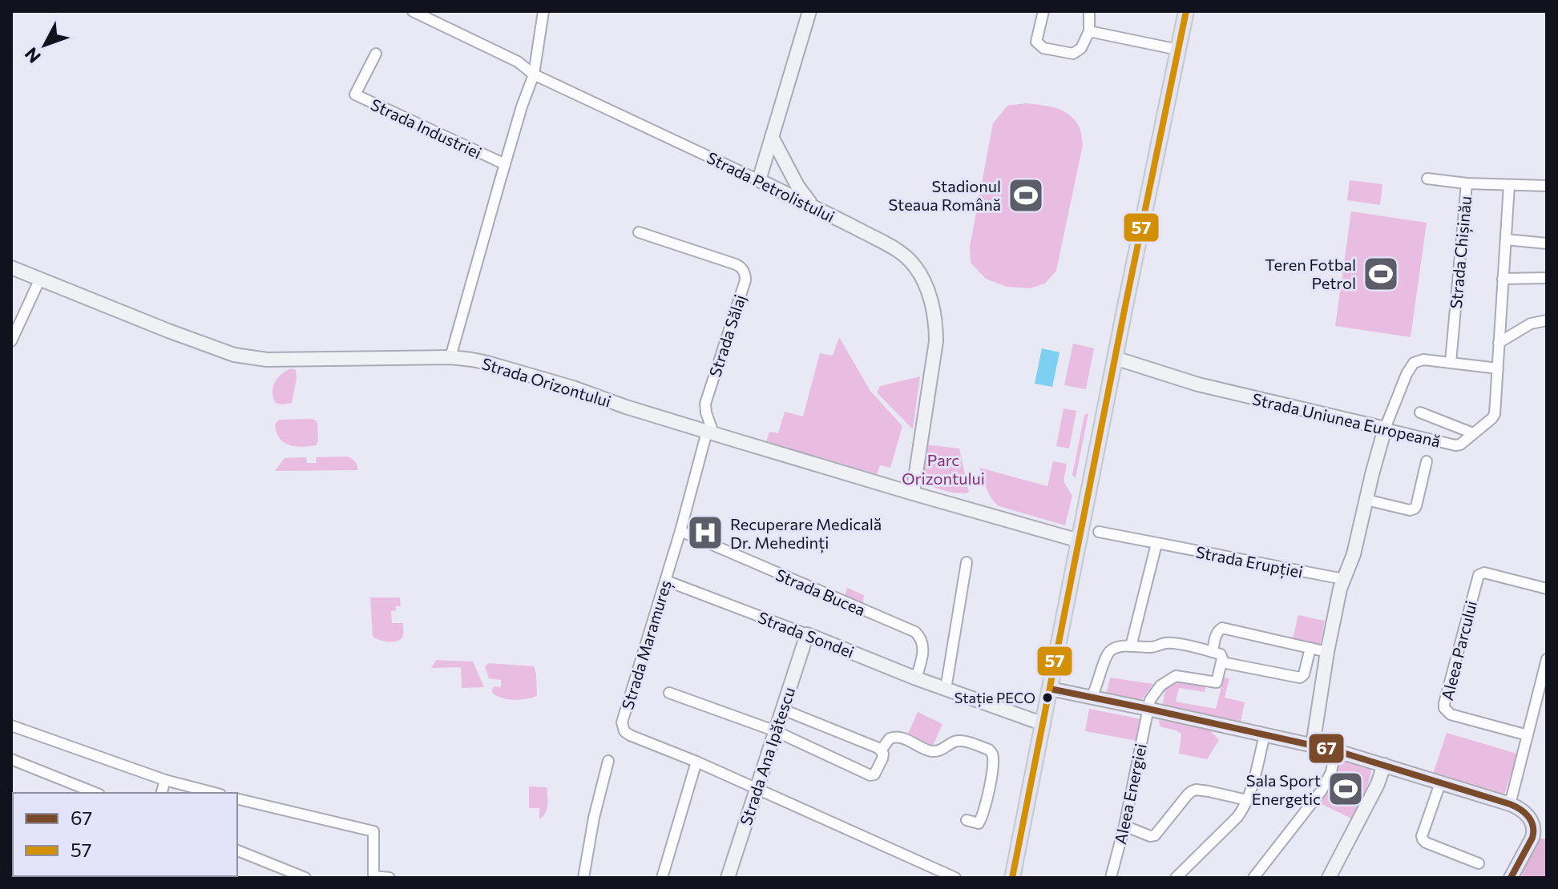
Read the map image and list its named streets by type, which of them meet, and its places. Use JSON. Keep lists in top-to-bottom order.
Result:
{
  "streets": {
    "street": [
      "Strada Industriei",
      "Strada Petrolistului",
      "Strada Chișinău",
      "Strada Sălaj",
      "Strada Orizontului",
      "Strada Uniunea Europeană",
      "Strada Erupției",
      "Strada Bucea",
      "Strada Sondei",
      "Strada Maramureș",
      "Aleea Parcului",
      "Strada Ana Ipătescu",
      "Aleea Energiei"
    ]
  },
  "crossings": [
    ["Strada Petrolistului", "Strada Orizontului"],
    ["Strada Chișinău", "Strada Uniunea Europeană"],
    ["Strada Sălaj", "Strada Orizontului"],
    ["Strada Sălaj", "Strada Maramureș"],
    ["Strada Orizontului", "Strada Maramureș"],
    ["Strada Bucea", "Strada Sondei"],
    ["Strada Bucea", "Strada Maramureș"],
    ["Strada Sondei", "Strada Maramureș"],
    ["Strada Sondei", "Strada Ana Ipătescu"],
    ["Strada Maramureș", "Strada Ana Ipătescu"]
  ],
  "parks": ["Parc Orizontului"],
  "places": {
    "sports": ["Stadionul Steaua Română", "Teren Fotbal Petrol", "Sala Sport Energetic"],
    "hospital": ["Recuperare Medicală Dr. Mehedinți"],
    "other": ["Stație PECO"]
  },
  "lines": ["transit line 57", "transit line 67"],
  "legend": ["67", "57"],
  "north": "bottom left"
}
